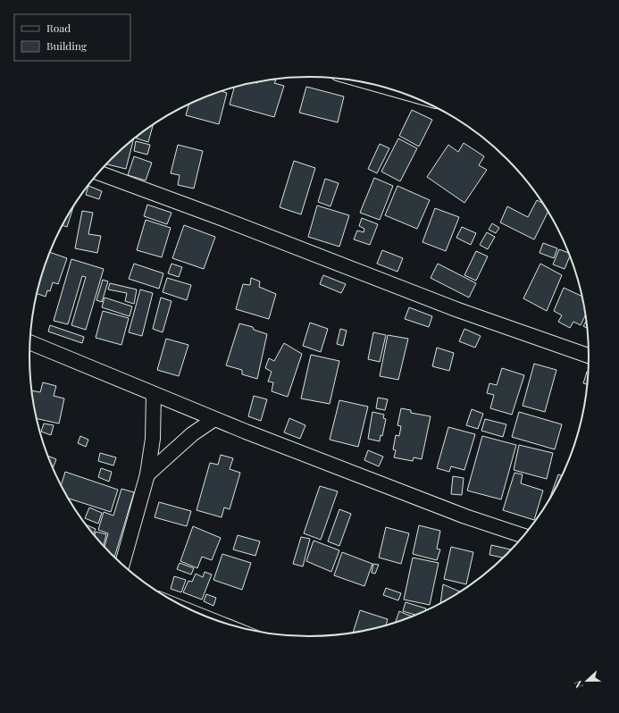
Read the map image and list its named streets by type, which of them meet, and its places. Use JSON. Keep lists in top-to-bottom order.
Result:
{
  "legend": ["Road", "Building"],
  "north": "left"
}
